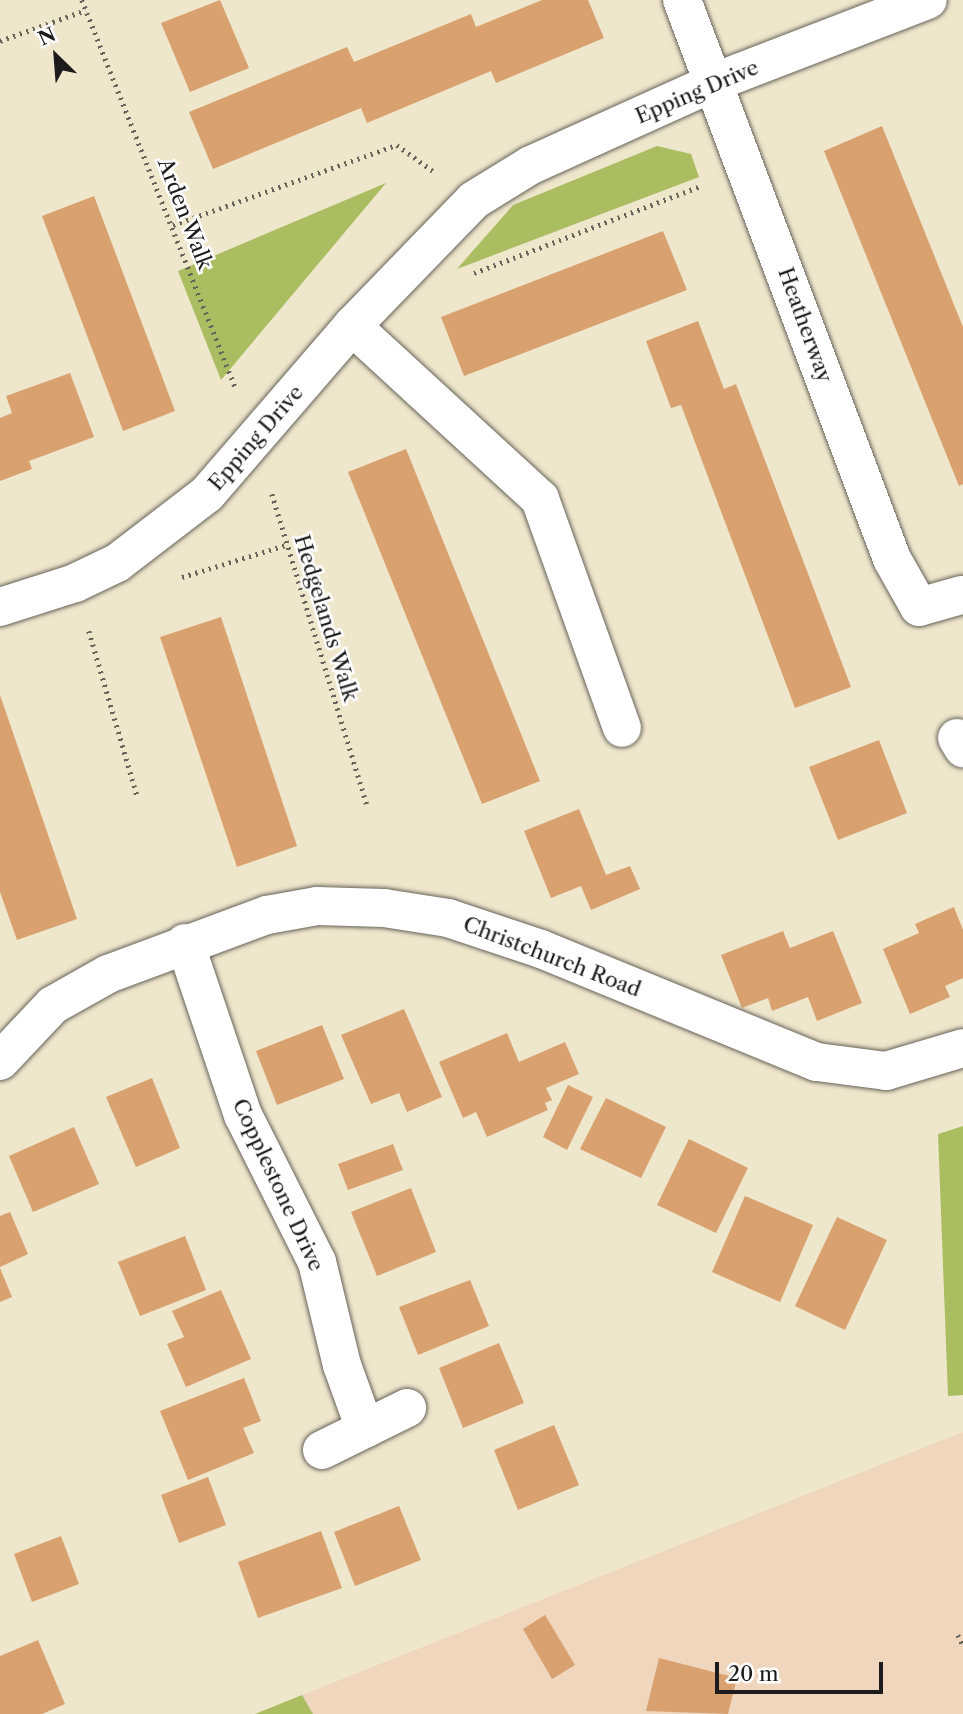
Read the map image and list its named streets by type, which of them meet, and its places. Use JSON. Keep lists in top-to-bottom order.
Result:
{
  "streets": {
    "street": [
      "Epping Drive",
      "Heatherway",
      "Christchurch Road",
      "Copplestone Drive"
    ],
    "path": ["Arden Walk", "Hedgelands Walk"]
  },
  "crossings": [
    ["Epping Drive", "Arden Walk"],
    ["Epping Drive", "Heatherway"],
    ["Epping Drive", "Hedgelands Walk"],
    ["Arden Walk", "Hedgelands Walk"],
    ["Christchurch Road", "Copplestone Drive"]
  ],
  "scale_bar": "20 m",
  "north": "top left"
}
